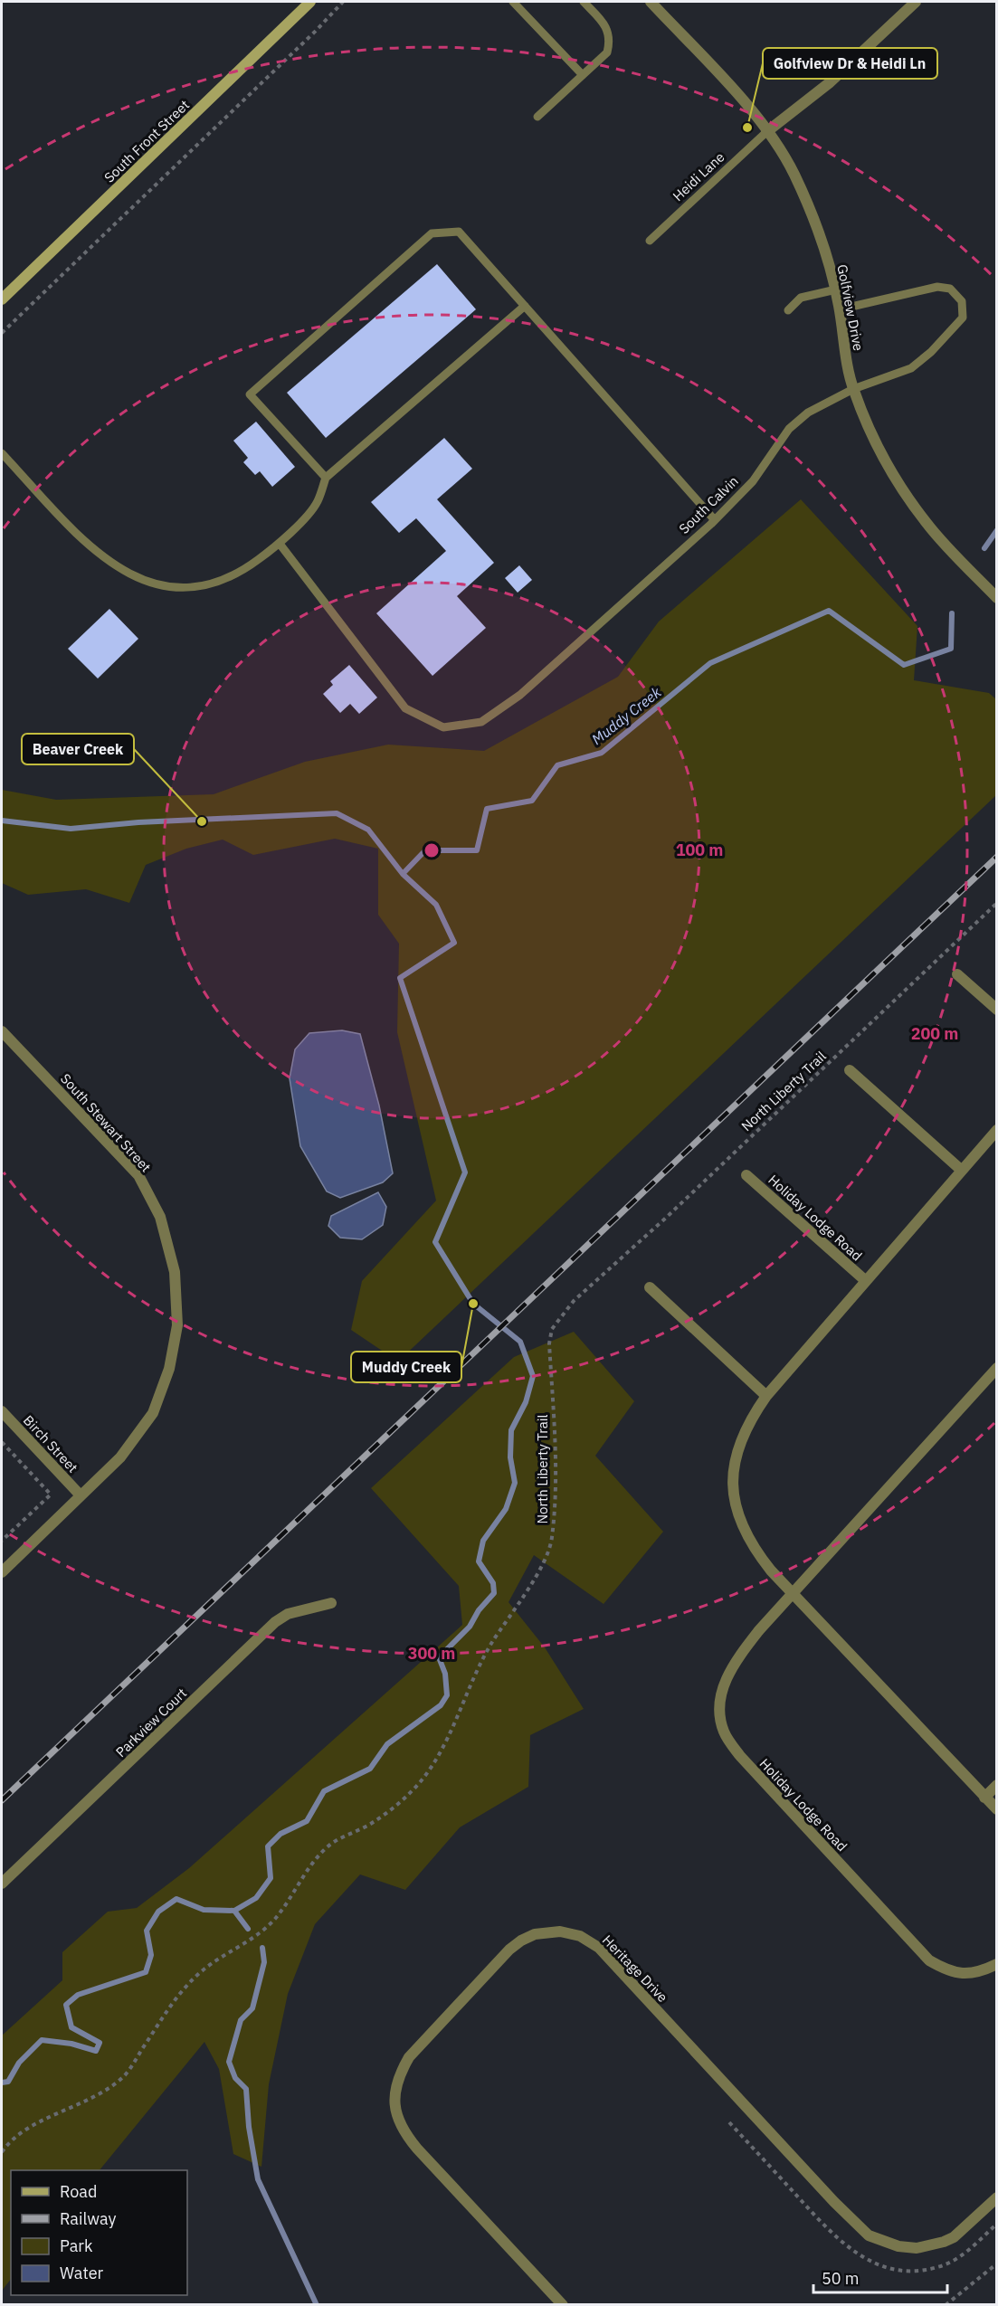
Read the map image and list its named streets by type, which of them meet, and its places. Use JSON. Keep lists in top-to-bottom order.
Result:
{
  "streets": {
    "street": [
      "South Front Street",
      "Golfview Drive",
      "South Stewart Street",
      "Holiday Lodge Road",
      "Birch Street",
      "Parkview Court",
      "Heritage Drive"
    ],
    "lane": ["Heidi Lane", "South Calvin"],
    "path": ["North Liberty Trail"]
  },
  "crossings": [
    ["Heidi Lane", "Golfview Drive"],
    ["Golfview Drive", "South Calvin"],
    ["South Stewart Street", "Birch Street"]
  ],
  "water": ["Muddy Creek"],
  "places": ["Golfview Dr & Heidi Ln", "Beaver Creek", "Muddy Creek"],
  "legend": [
    "Road",
    "Railway",
    "Park",
    "Water"
  ],
  "scale_bar": "50 m",
  "rings": ["100 m", "200 m", "300 m"]
}
